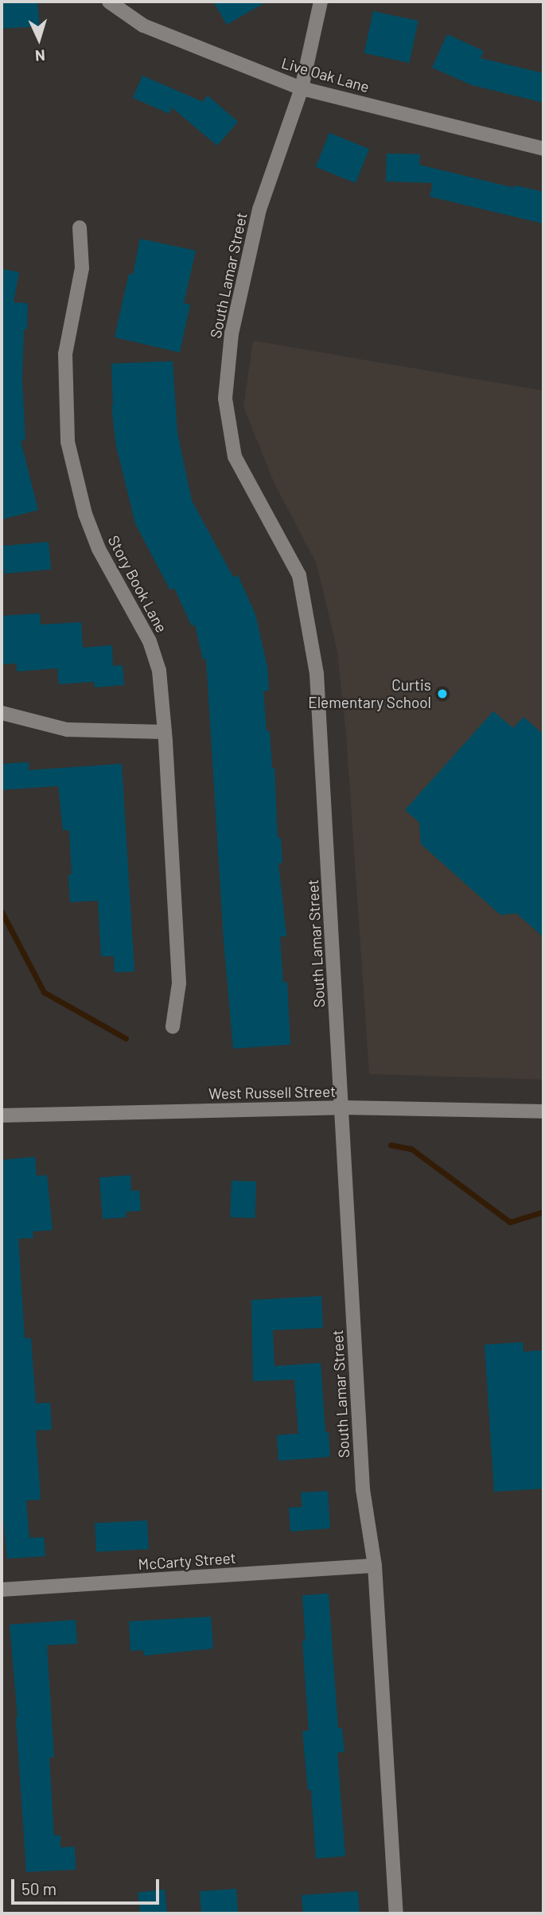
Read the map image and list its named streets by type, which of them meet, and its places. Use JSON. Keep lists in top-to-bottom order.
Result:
{
  "streets": {
    "street": [
      "Live Oak Lane",
      "South Lamar Street",
      "Story Book Lane",
      "West Russell Street",
      "McCarty Street"
    ]
  },
  "crossings": [
    ["Live Oak Lane", "South Lamar Street"],
    ["South Lamar Street", "West Russell Street"],
    ["South Lamar Street", "McCarty Street"]
  ],
  "places": ["Curtis Elementary School"],
  "scale_bar": "50 m",
  "north": "bottom"
}
